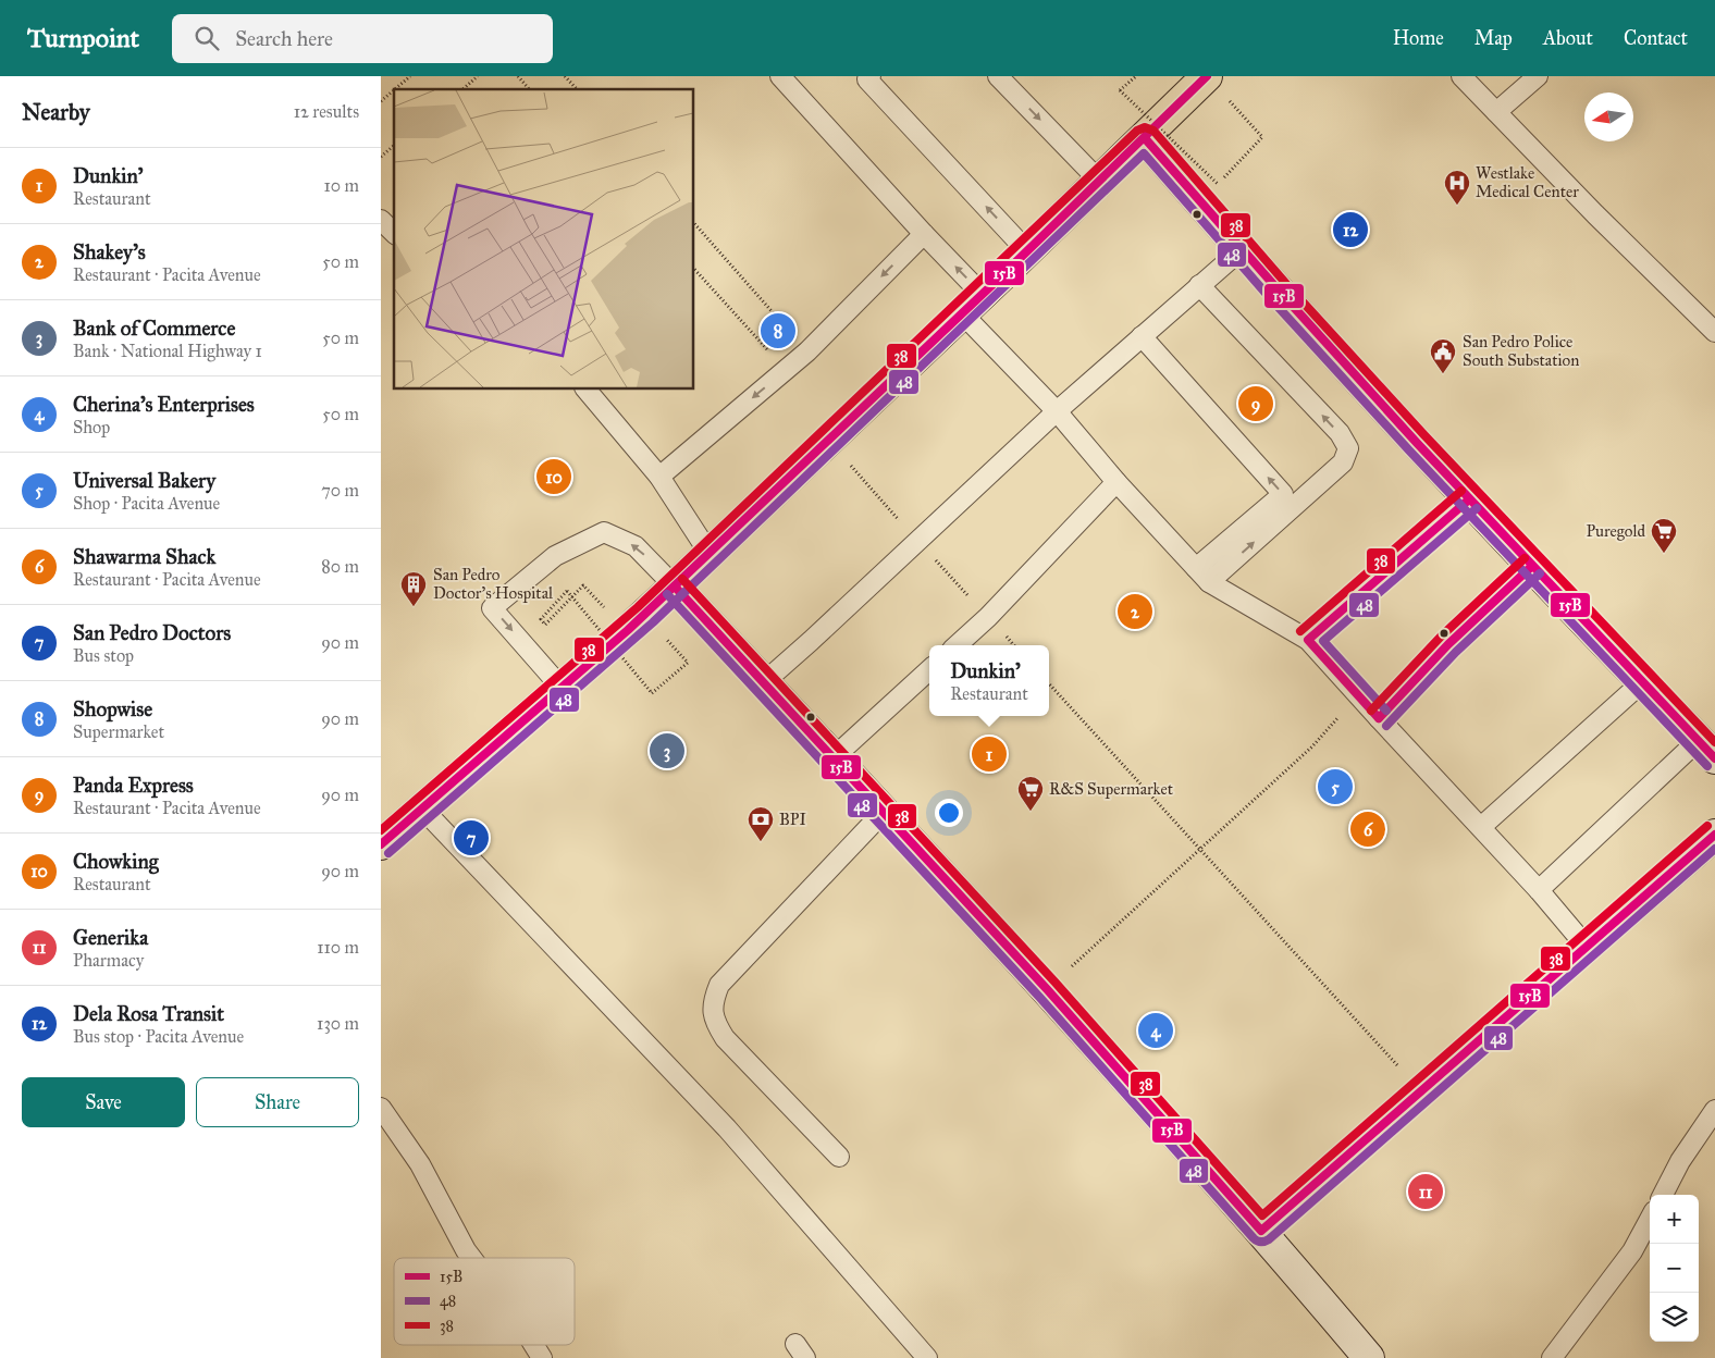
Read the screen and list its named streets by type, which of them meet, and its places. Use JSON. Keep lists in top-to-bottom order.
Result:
{
  "places": {
    "hospital": ["Westlake Medical Center"],
    "public building": ["San Pedro Police South Substation"],
    "supermarket": ["Puregold", "R&S Supermarket"],
    "building": ["San Pedro Doctor's Hospital"],
    "bank": ["BPI"]
  },
  "lines": ["transit line 15B", "transit line 38", "transit line 48"],
  "legend": ["15B", "48", "38"],
  "north": "left",
  "page": {
    "header": "Turnpoint",
    "search": "Search here",
    "nav": [
      "Home",
      "Map",
      "About",
      "Contact"
    ],
    "heading": ["Nearby", "12 results"],
    "list": [
      {
        "mark": "1",
        "name": "Dunkin'",
        "note": "Restaurant",
        "value": "10 m"
      },
      {
        "mark": "2",
        "name": "Shakey's",
        "note": "Restaurant · Pacita Avenue",
        "value": "50 m"
      },
      {
        "mark": "3",
        "name": "Bank of Commerce",
        "note": "Bank · National Highway 1",
        "value": "50 m"
      },
      {
        "mark": "4",
        "name": "Cherina's Enterprises",
        "note": "Shop",
        "value": "50 m"
      },
      {
        "mark": "5",
        "name": "Universal Bakery",
        "note": "Shop · Pacita Avenue",
        "value": "70 m"
      },
      {
        "mark": "6",
        "name": "Shawarma Shack",
        "note": "Restaurant · Pacita Avenue",
        "value": "80 m"
      },
      {
        "mark": "7",
        "name": "San Pedro Doctors",
        "note": "Bus stop",
        "value": "90 m"
      },
      {
        "mark": "8",
        "name": "Shopwise",
        "note": "Supermarket",
        "value": "90 m"
      },
      {
        "mark": "9",
        "name": "Panda Express",
        "note": "Restaurant · Pacita Avenue",
        "value": "90 m"
      },
      {
        "mark": "10",
        "name": "Chowking",
        "note": "Restaurant",
        "value": "90 m"
      },
      {
        "mark": "11",
        "name": "Generika",
        "note": "Pharmacy",
        "value": "110 m"
      },
      {
        "mark": "12",
        "name": "Dela Rosa Transit",
        "note": "Bus stop · Pacita Avenue",
        "value": "130 m"
      }
    ],
    "pins": [
      "12",
      "8",
      "9",
      "10",
      "2",
      "3",
      "1",
      "5",
      "6",
      "7",
      "4",
      "11"
    ],
    "popup": ["Dunkin'", "Restaurant"],
    "buttons": ["Save", "Share"],
    "map_buttons": ["+", "−"]
  }
}
